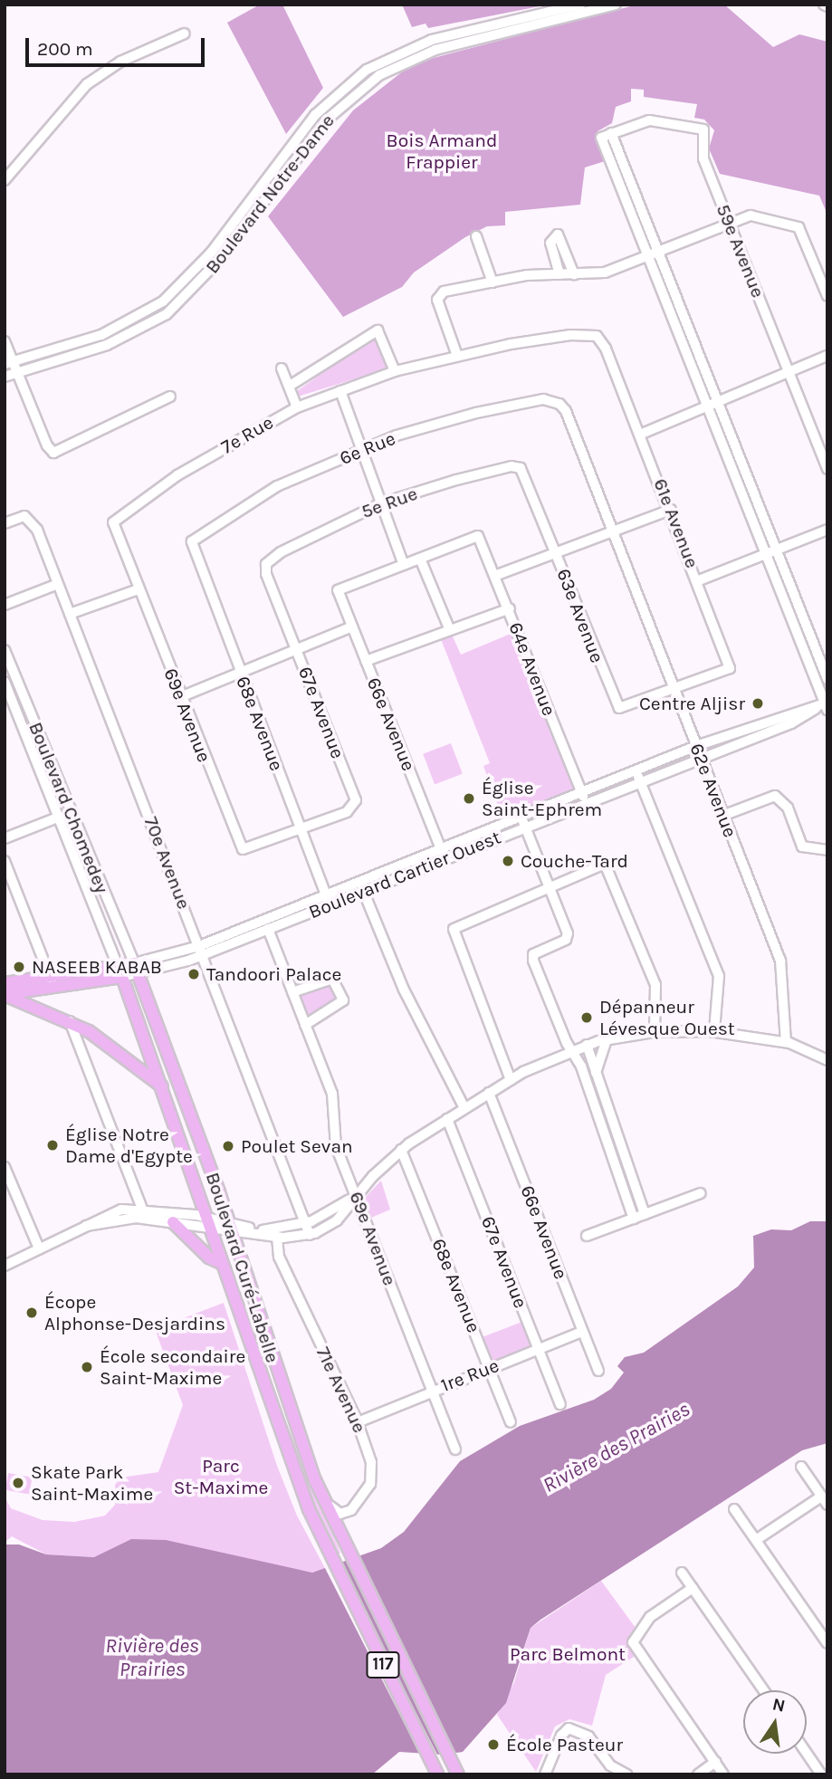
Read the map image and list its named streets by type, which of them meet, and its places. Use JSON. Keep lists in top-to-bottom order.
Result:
{
  "streets": {
    "main road": ["Boulevard Curé-Labelle", "117"],
    "street": [
      "Boulevard Notre-Dame",
      "59e Avenue",
      "7e Rue",
      "6e Rue",
      "5e Rue",
      "61e Avenue",
      "63e Avenue",
      "64e Avenue",
      "67e Avenue",
      "69e Avenue",
      "68e Avenue",
      "66e Avenue",
      "62e Avenue",
      "Boulevard Chomedey",
      "70e Avenue",
      "Boulevard Cartier Ouest",
      "1re Rue",
      "71e Avenue"
    ]
  },
  "crossings": [
    ["7e Rue", "61e Avenue"],
    ["7e Rue", "69e Avenue"],
    ["6e Rue", "68e Avenue"],
    ["6e Rue", "62e Avenue"],
    ["5e Rue", "63e Avenue"],
    ["5e Rue", "67e Avenue"],
    ["61e Avenue", "63e Avenue"],
    ["61e Avenue", "62e Avenue"],
    ["63e Avenue", "62e Avenue"],
    ["64e Avenue", "Boulevard Cartier Ouest"],
    ["67e Avenue", "69e Avenue"],
    ["67e Avenue", "68e Avenue"],
    ["67e Avenue", "1re Rue"],
    ["69e Avenue", "68e Avenue"],
    ["69e Avenue", "Boulevard Cartier Ouest"],
    ["69e Avenue", "1re Rue"],
    ["68e Avenue", "Boulevard Cartier Ouest"],
    ["68e Avenue", "1re Rue"],
    ["66e Avenue", "Boulevard Cartier Ouest"],
    ["66e Avenue", "1re Rue"],
    ["62e Avenue", "Boulevard Cartier Ouest"],
    ["Boulevard Chomedey", "Boulevard Cartier Ouest"],
    ["Boulevard Chomedey", "Boulevard Curé-Labelle"],
    ["70e Avenue", "Boulevard Cartier Ouest"],
    ["Boulevard Cartier Ouest", "Boulevard Curé-Labelle"],
    ["Boulevard Curé-Labelle", "71e Avenue"],
    ["1re Rue", "71e Avenue"]
  ],
  "water": ["Rivière des Prairies"],
  "parks": ["Bois Armand Frappier", "Parc St-Maxime", "Parc Belmont"],
  "places": [
    "Centre Aljisr",
    "Église Saint-Ephrem",
    "Couche-Tard",
    "NASEEB KABAB",
    "Tandoori Palace",
    "Dépanneur Lévesque Ouest",
    "Église Notre Dame d'Egypte",
    "Poulet Sevan",
    "Écope Alphonse-Desjardins",
    "École secondaire Saint-Maxime",
    "Skate Park Saint-Maxime",
    "École Pasteur"
  ],
  "scale_bar": "200 m",
  "north": "top"
}
